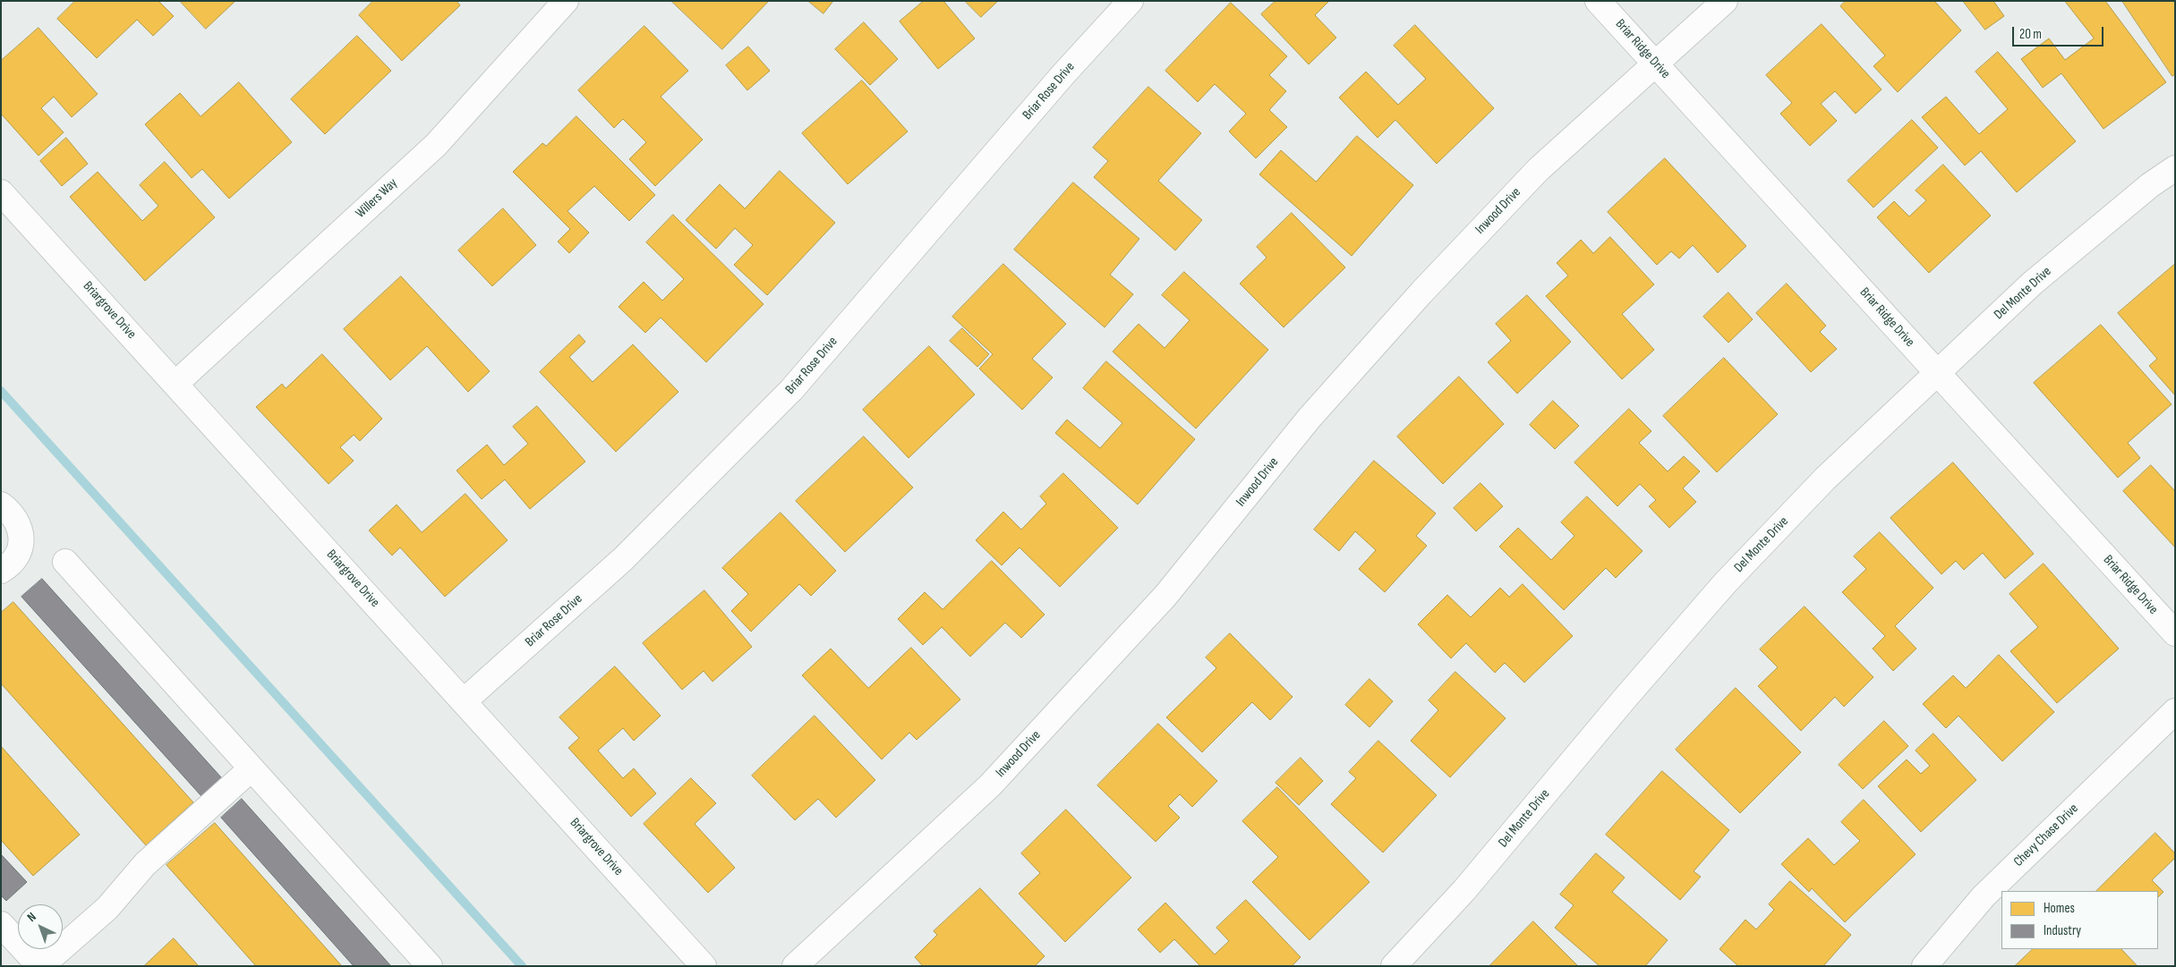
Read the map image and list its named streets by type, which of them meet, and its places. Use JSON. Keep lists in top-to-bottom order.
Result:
{
  "streets": {
    "street": [
      "Briar Ridge Drive",
      "Briar Rose Drive",
      "Willers Way",
      "Inwood Drive",
      "Del Monte Drive",
      "Briargrove Drive",
      "Chevy Chase Drive"
    ]
  },
  "crossings": [
    ["Briar Ridge Drive", "Inwood Drive"],
    ["Briar Ridge Drive", "Del Monte Drive"],
    ["Briar Rose Drive", "Briargrove Drive"],
    ["Willers Way", "Briargrove Drive"]
  ],
  "legend": ["Homes", "Industry"],
  "scale_bar": "20 m",
  "north": "top left"
}
